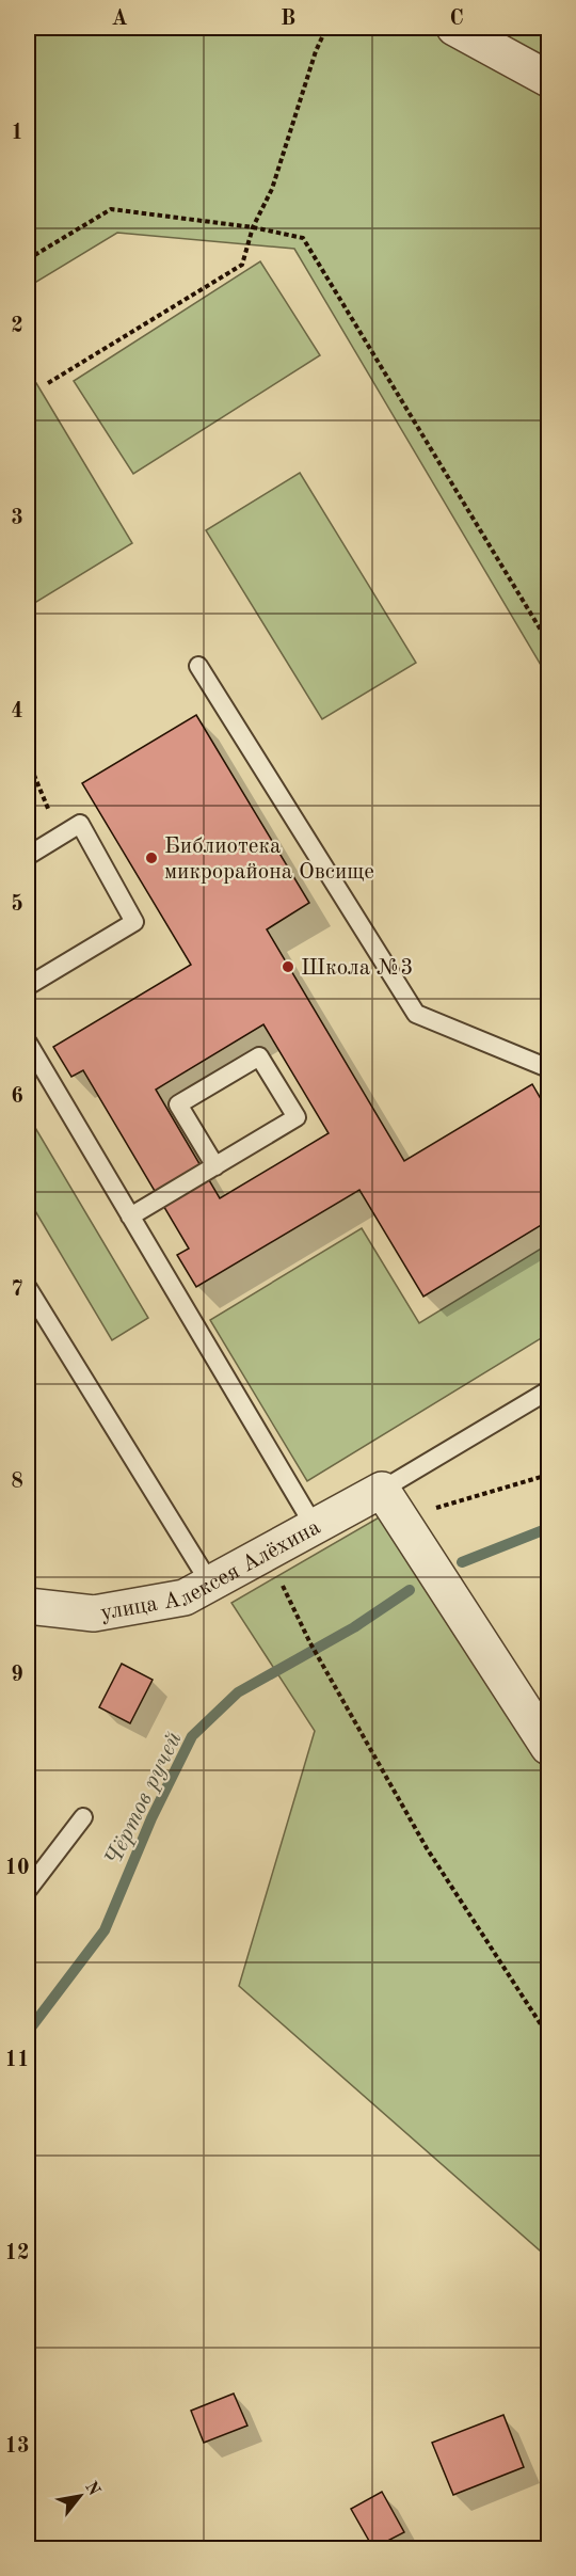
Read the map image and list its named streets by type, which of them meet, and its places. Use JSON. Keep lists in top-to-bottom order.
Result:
{
  "streets": {
    "street": ["улица Алексея Алёхина"]
  },
  "water": ["Чёртов ручей"],
  "places": ["Библиотека микрорайона Овсище", "Школа №3"],
  "north": "top right",
  "grid": {
    "columns": ["A", "B", "C"],
    "rows": [
      "1",
      "2",
      "3",
      "4",
      "5",
      "6",
      "7",
      "8",
      "9",
      "10",
      "11",
      "12",
      "13"
    ]
  }
}
